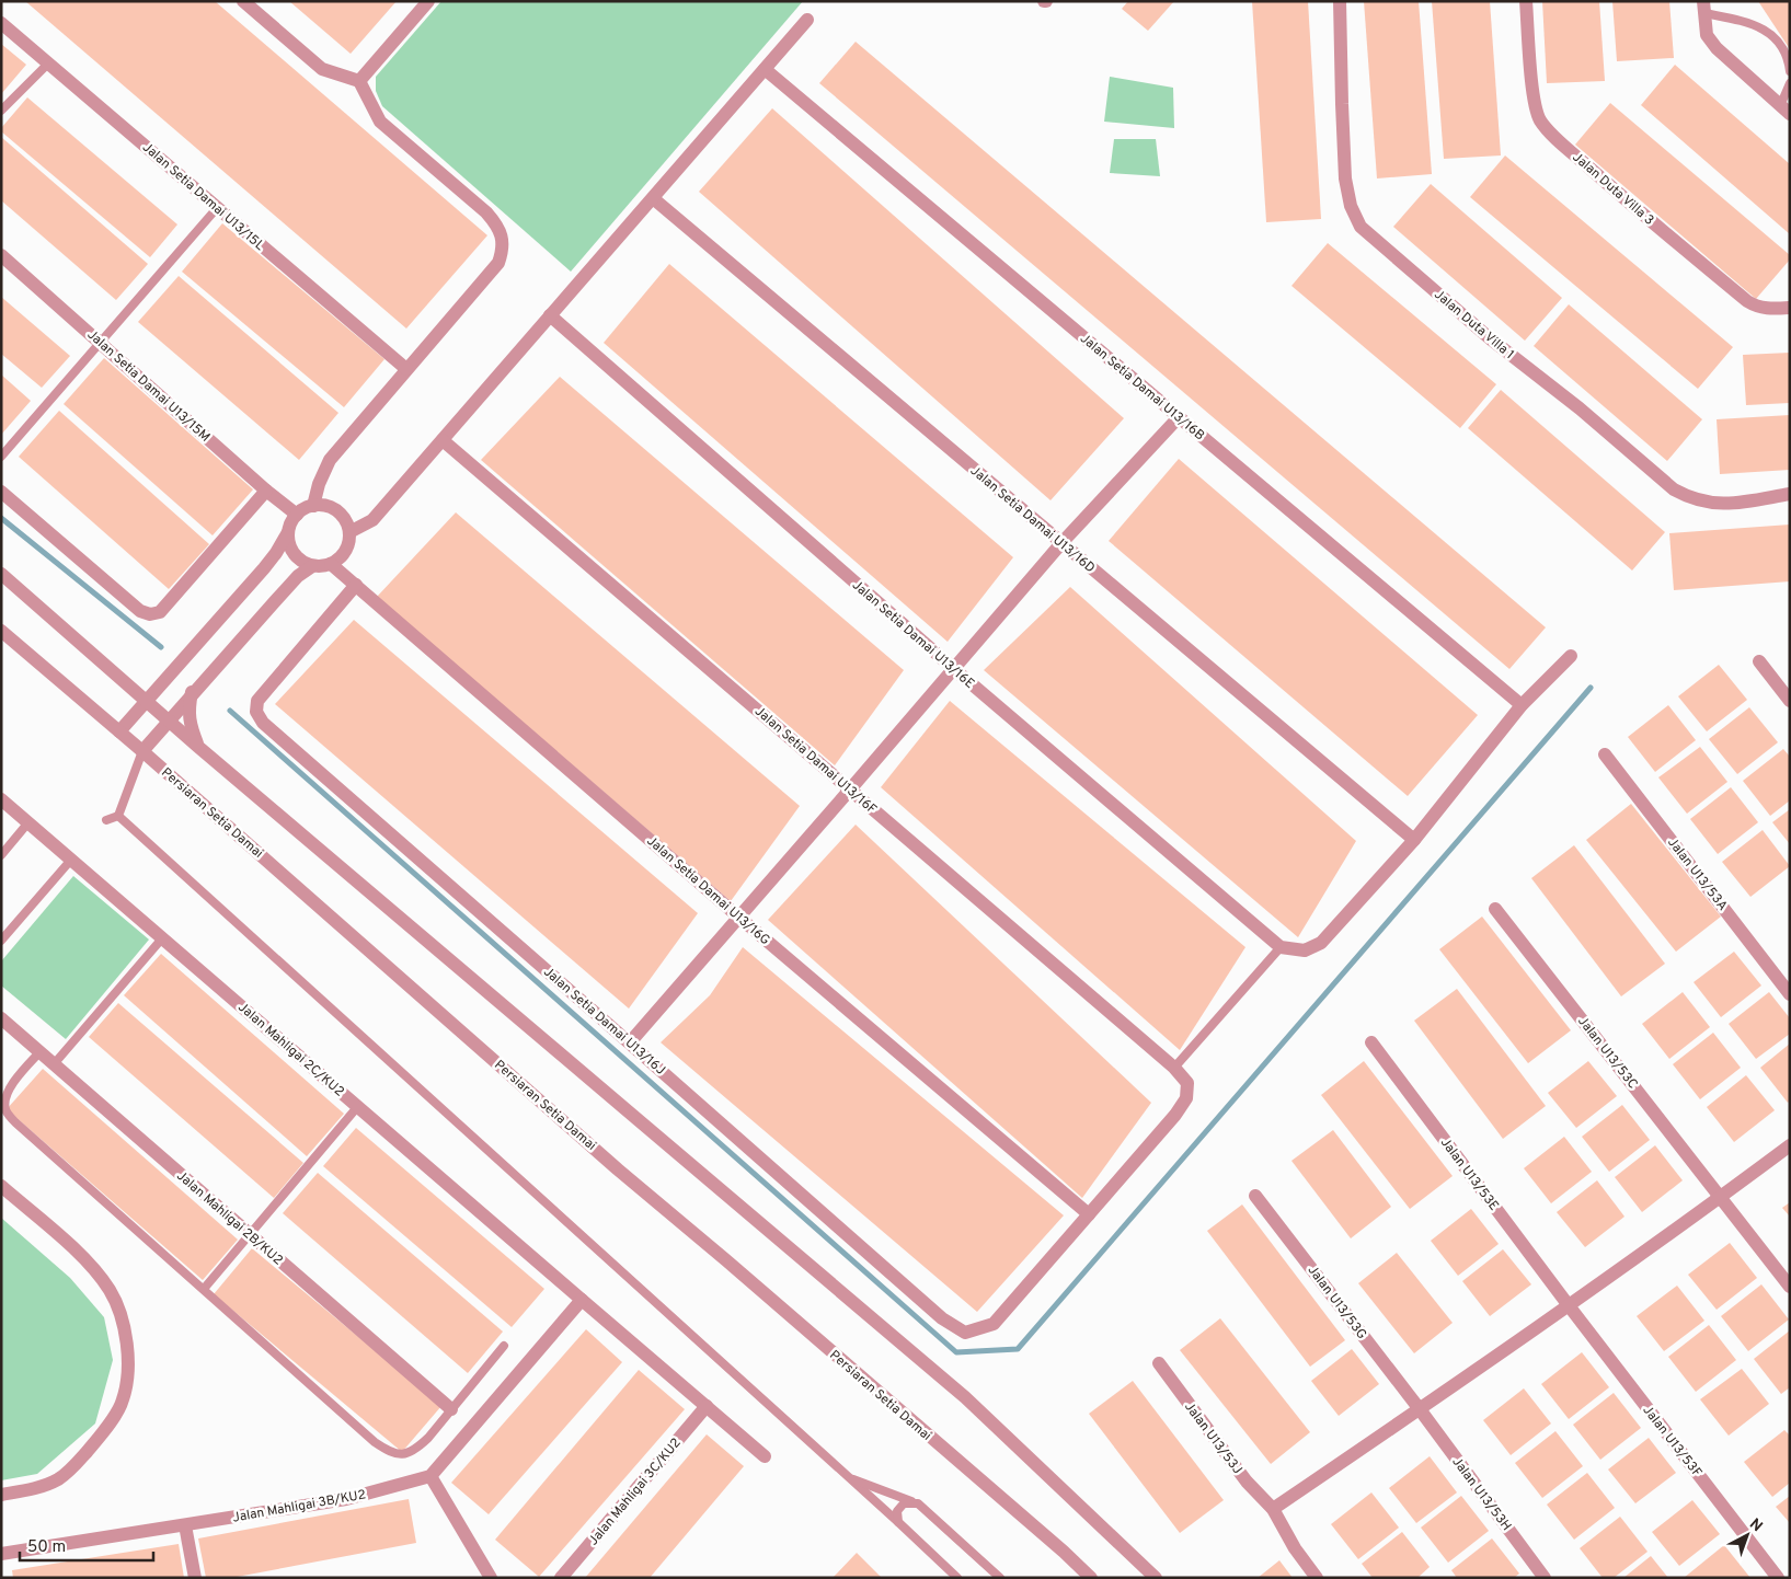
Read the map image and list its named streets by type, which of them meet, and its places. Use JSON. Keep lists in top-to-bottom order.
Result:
{
  "streets": {
    "street": [
      "Jalan Duta Villa 3",
      "Jalan Setia Damai U13/15L",
      "Jalan Duta Villa 1",
      "Jalan Setia Damai U13/15M",
      "Jalan Setia Damai U13/16B",
      "Jalan Setia Damai U13/16D",
      "Jalan Setia Damai U13/16E",
      "Jalan Setia Damai U13/16F",
      "Persiaran Setia Damai",
      "Jalan U13/53A",
      "Jalan Setia Damai U13/16G",
      "Jalan Setia Damai U13/16J",
      "Jalan Mahligai 2C/KU2",
      "Jalan U13/53C",
      "Jalan U13/53E",
      "Jalan Mahligai 2B/KU2",
      "Jalan U13/53G",
      "Jalan U13/53J",
      "Jalan U13/53F",
      "Jalan Mahligai 3C/KU2",
      "Jalan U13/53H",
      "Jalan Mahligai 3B/KU2"
    ]
  },
  "crossings": [
    ["Jalan Setia Damai U13/15M", "Jalan Setia Damai U13/16G"],
    ["Jalan Setia Damai U13/16F", "Jalan Setia Damai U13/16G"],
    ["Jalan Setia Damai U13/16F", "Jalan Setia Damai U13/16J"],
    ["Jalan Setia Damai U13/16G", "Jalan Setia Damai U13/16J"],
    ["Jalan Mahligai 2C/KU2", "Jalan Mahligai 3C/KU2"],
    ["Jalan U13/53E", "Jalan U13/53F"],
    ["Jalan U13/53G", "Jalan U13/53H"]
  ],
  "scale_bar": "50 m",
  "north": "top right"
}
